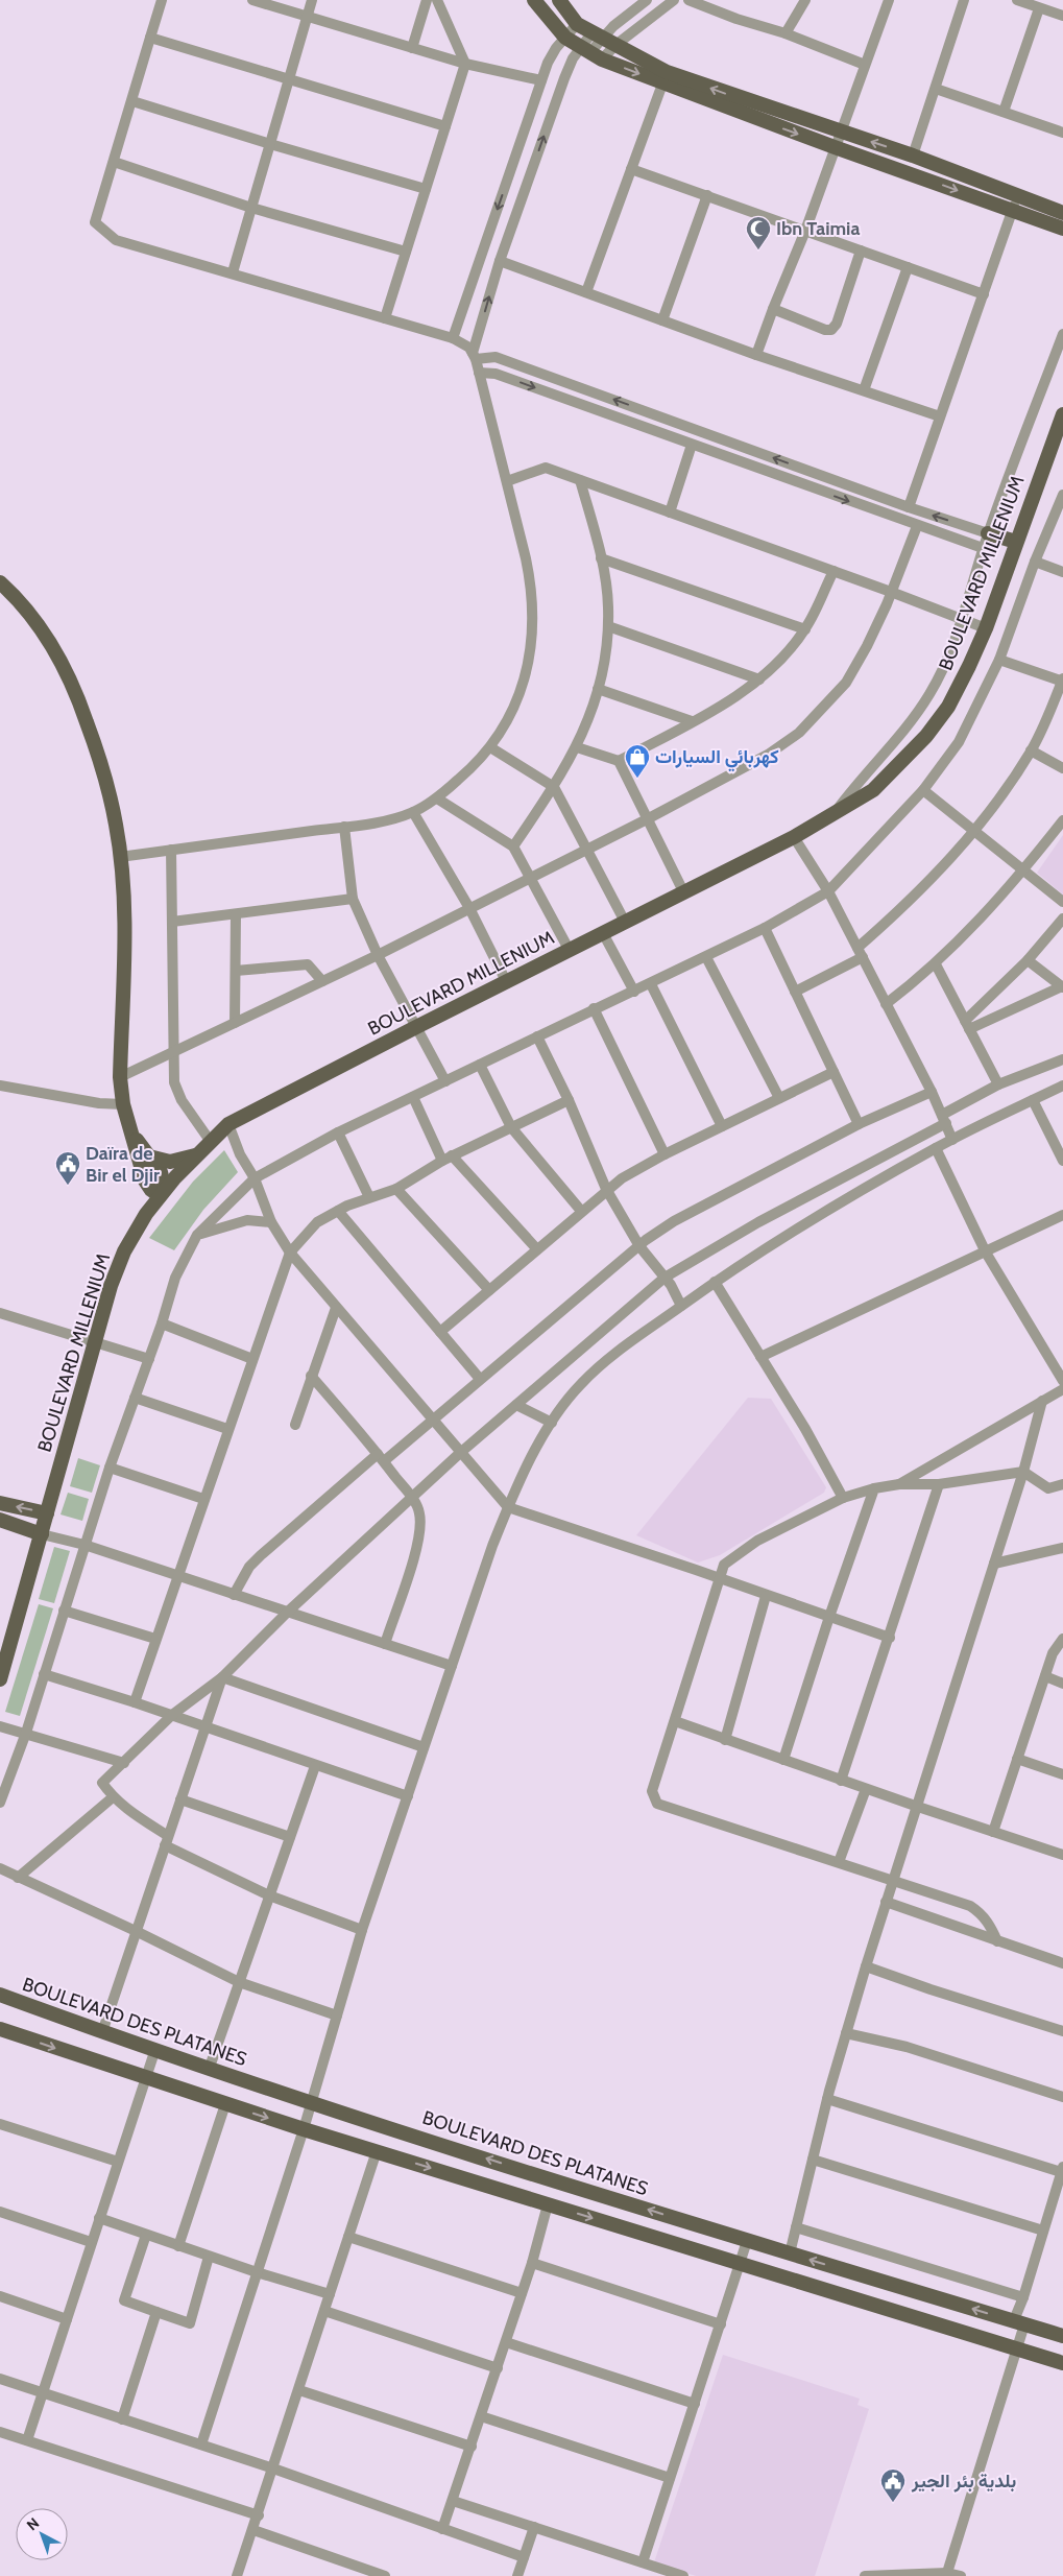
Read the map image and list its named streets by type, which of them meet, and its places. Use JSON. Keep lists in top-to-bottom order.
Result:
{
  "streets": {
    "main road": ["BOULEVARD MILLENIUM", "BOULEVARD DES PLATANES"]
  },
  "places": {
    "mosque": ["Ibn Taimia"],
    "shop": ["كهربائي السيارات"],
    "public building": ["Daïra de Bir el Djir", "بلدية بئر الجير"]
  },
  "north": "top left"
}
